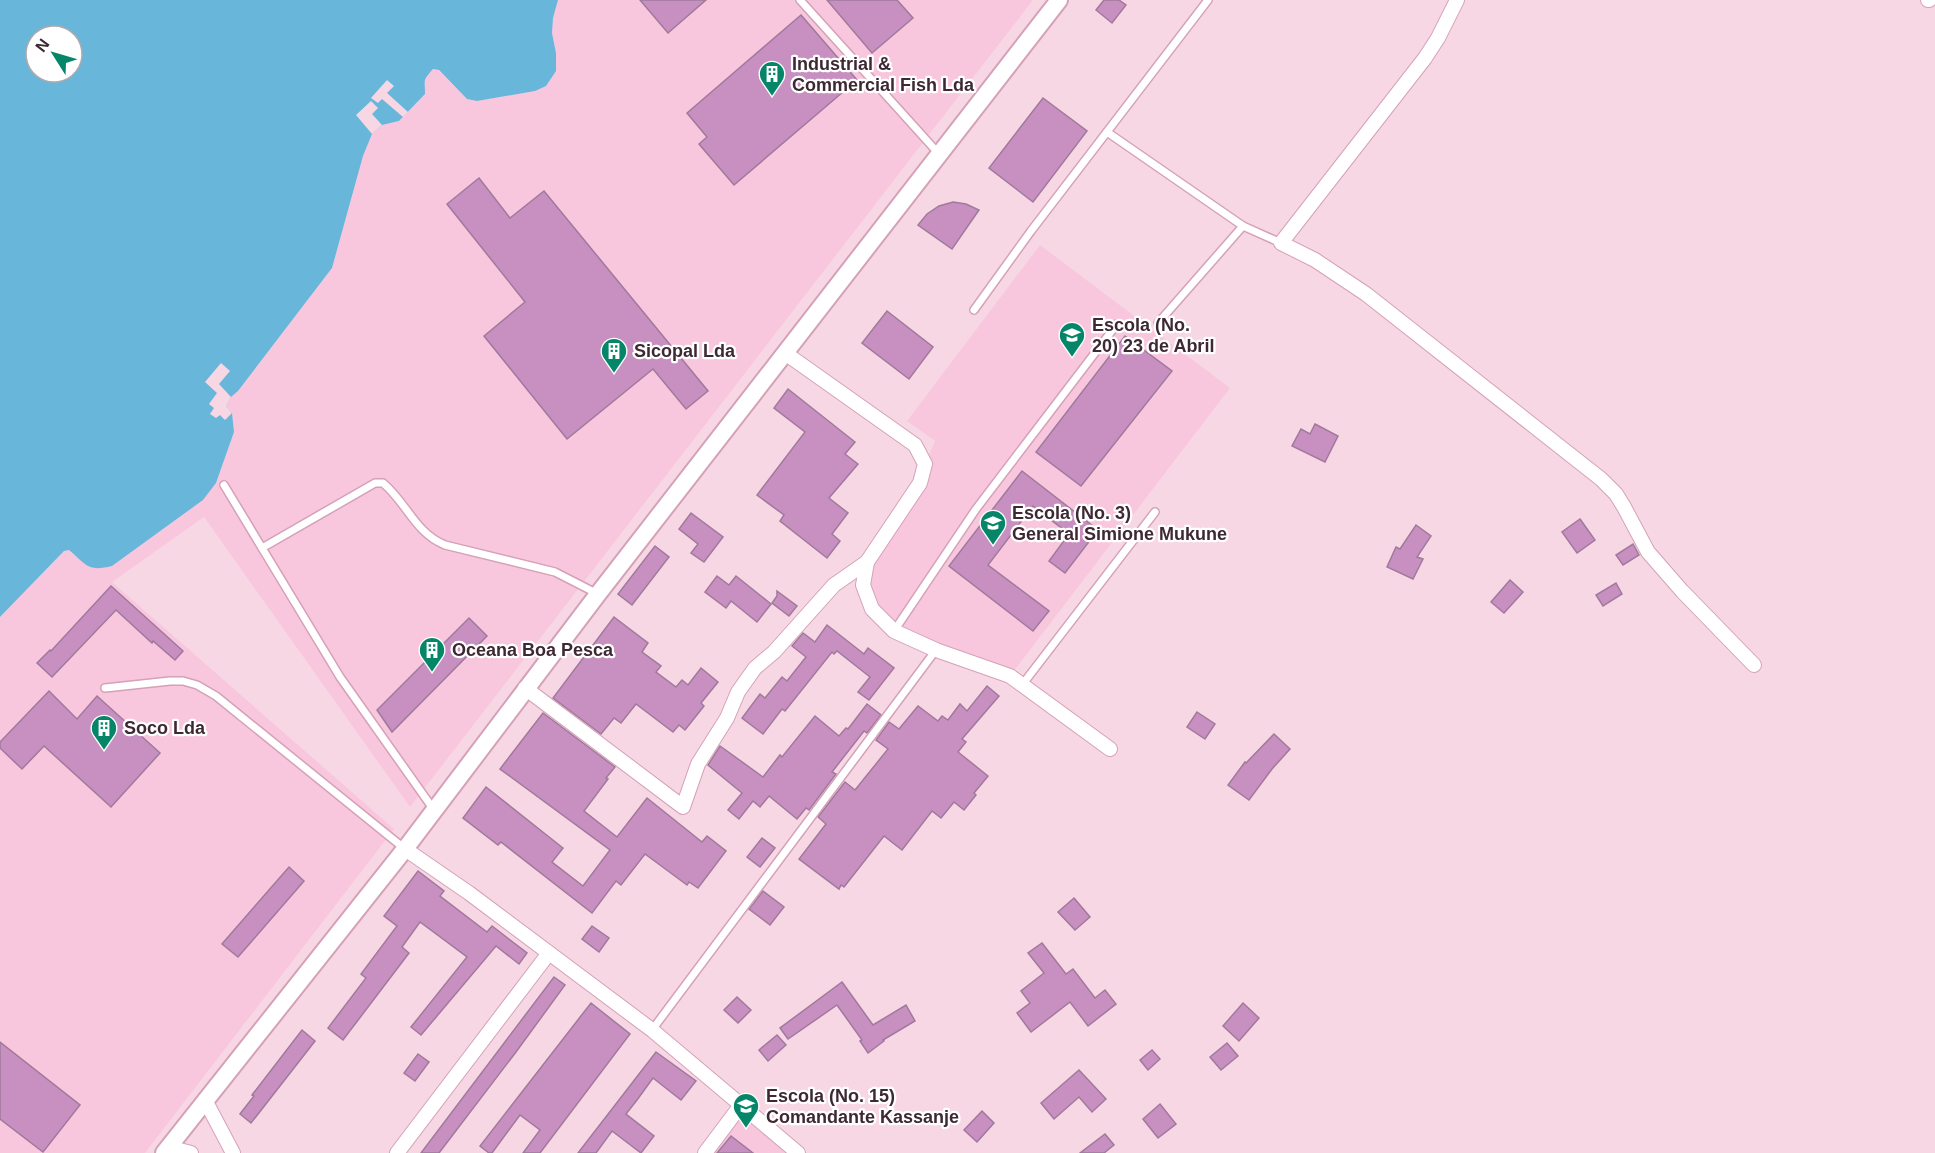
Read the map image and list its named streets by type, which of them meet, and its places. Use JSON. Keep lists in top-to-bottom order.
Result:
{
  "places": {
    "building": [
      "Industrial & Commercial Fish Lda",
      "Sicopal Lda",
      "Oceana Boa Pesca",
      "Soco Lda"
    ],
    "school or university": ["Escola (No. 20) 23 de Abril", "Escola (No. 3) General Simione Mukune", "Escola (No. 15) Comandante Kassanje"]
  },
  "north": "top left"
}
